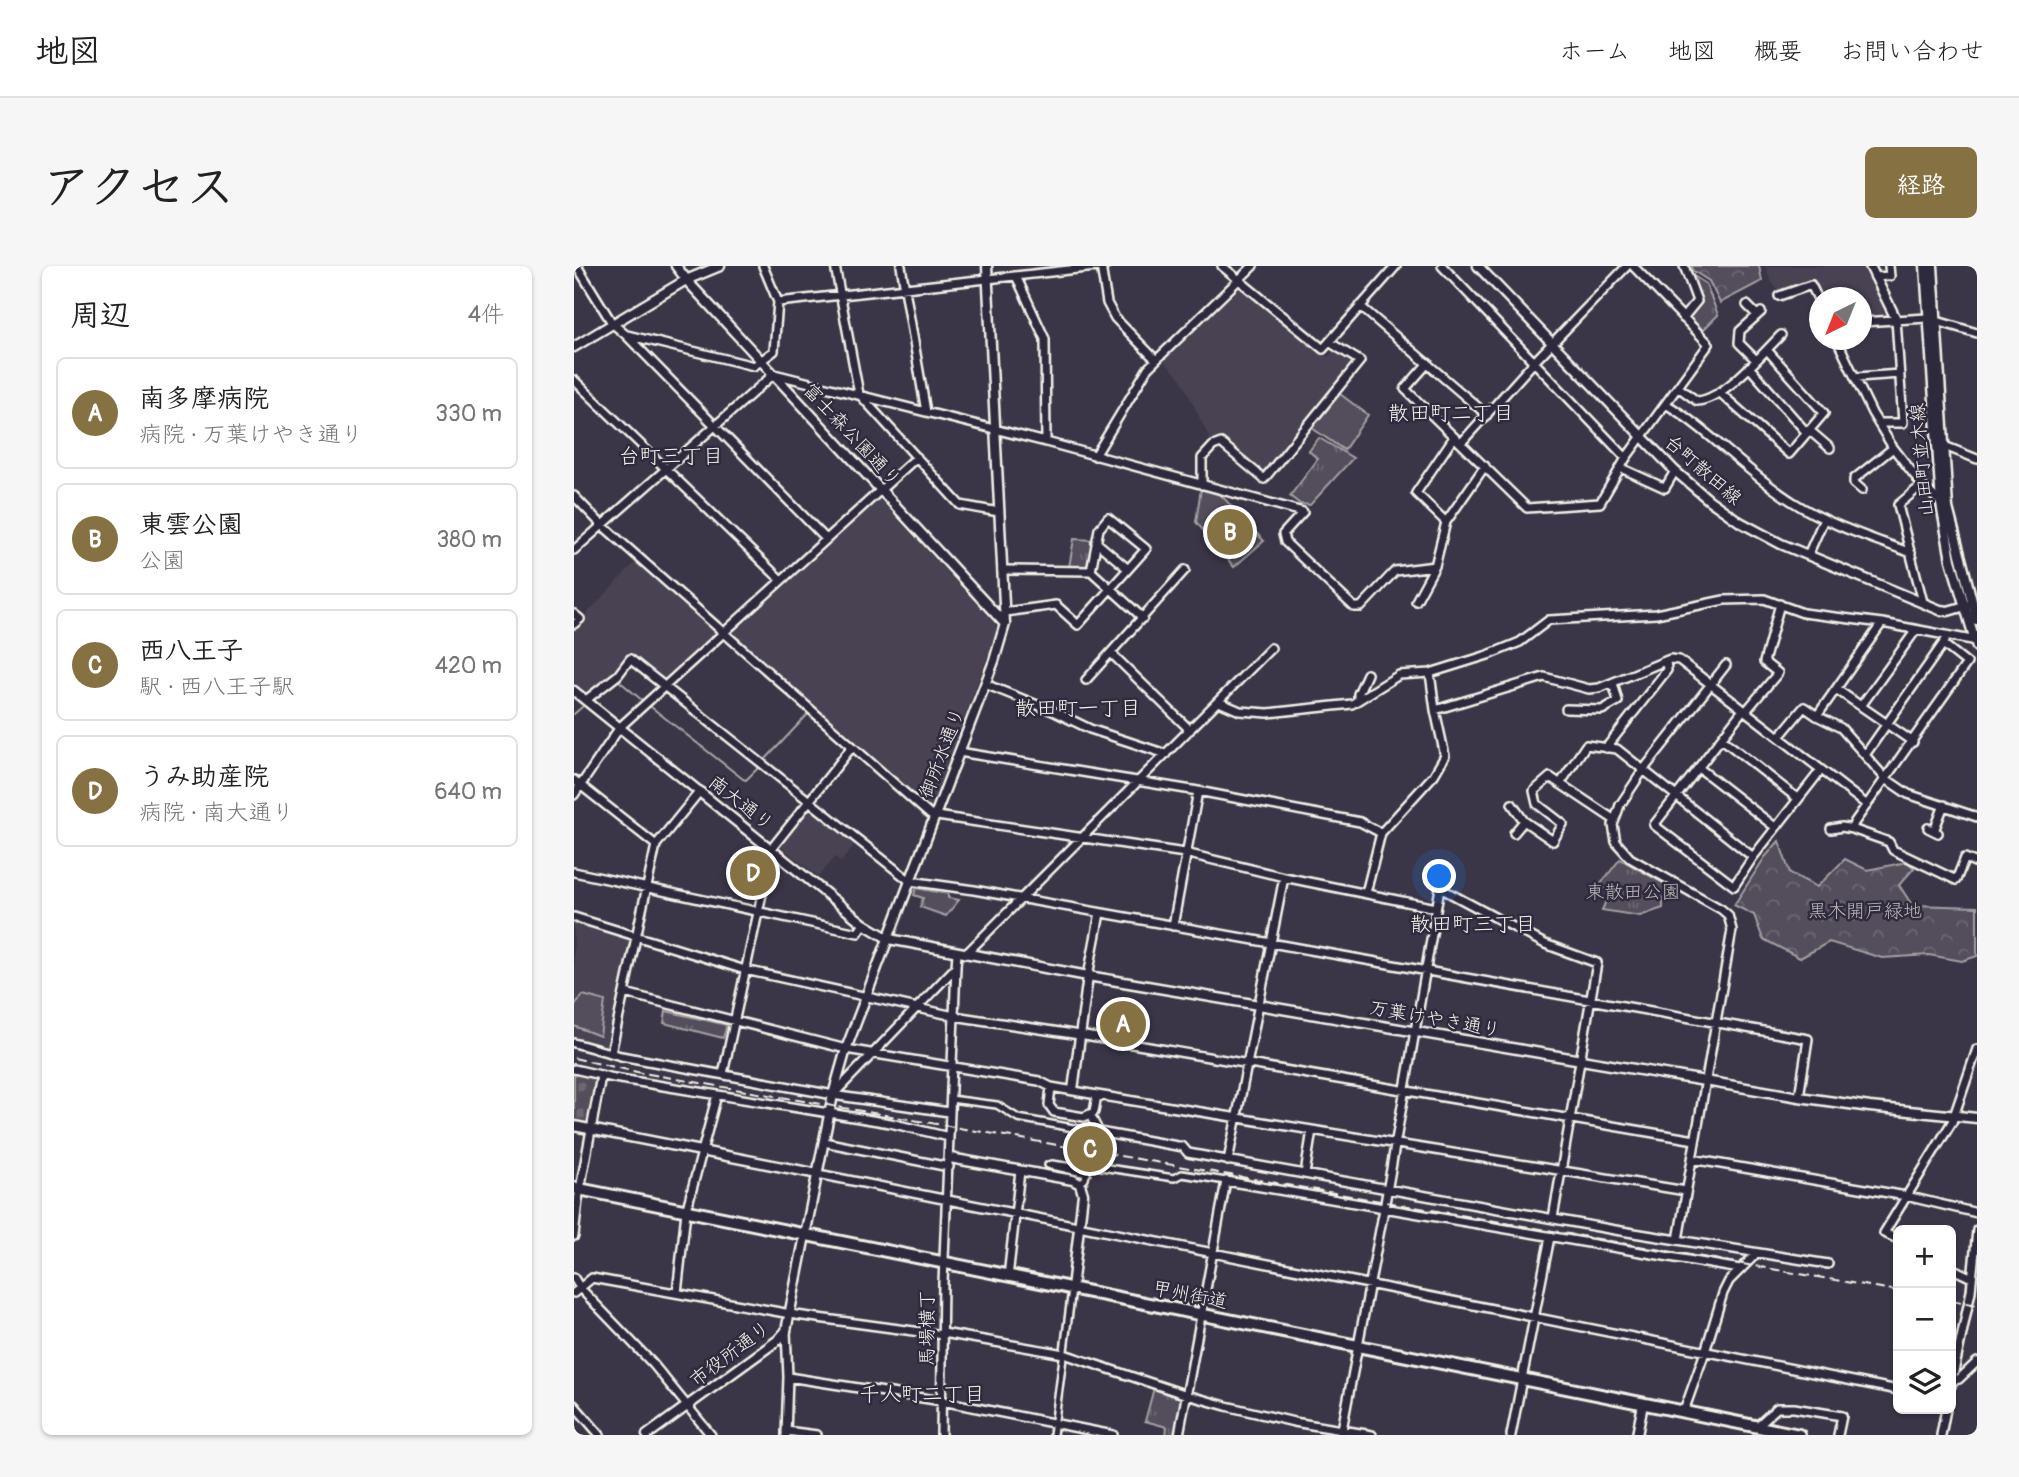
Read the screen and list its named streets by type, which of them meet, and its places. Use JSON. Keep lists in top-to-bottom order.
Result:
{
  "streets": {
    "highway": ["甲州街道"],
    "street": [
      "富士森公園通り",
      "山田町並木線",
      "台町散田線",
      "御所水通り",
      "南大通り",
      "万葉けやき通り",
      "馬場横丁",
      "市役所通り"
    ]
  },
  "crossings": [
    ["富士森公園通り", "御所水通り"],
    ["山田町並木線", "台町散田線"],
    ["御所水通り", "南大通り"],
    ["御所水通り", "万葉けやき通り"],
    ["御所水通り", "甲州街道"],
    ["御所水通り", "市役所通り"],
    ["南大通り", "万葉けやき通り"],
    ["万葉けやき通り", "馬場横丁"],
    ["甲州街道", "馬場横丁"],
    ["甲州街道", "市役所通り"]
  ],
  "districts": [
    "散田町二丁目",
    "台町三丁目",
    "散田町一丁目",
    "散田町三丁目",
    "千人町二丁目"
  ],
  "parks": ["東散田公園", "黒木開戸緑地"],
  "north": "bottom left",
  "page": {
    "header": "地図",
    "nav": [
      "ホーム",
      "地図",
      "概要",
      "お問い合わせ"
    ],
    "title": "アクセス",
    "buttons": "経路",
    "heading": ["周辺", "4件"],
    "list": [
      {
        "mark": "A",
        "name": "南多摩病院",
        "note": "病院 · 万葉けやき通り",
        "value": "330 m"
      },
      {
        "mark": "B",
        "name": "東雲公園",
        "note": "公園",
        "value": "380 m"
      },
      {
        "mark": "C",
        "name": "西八王子",
        "note": "駅 · 西八王子駅",
        "value": "420 m"
      },
      {
        "mark": "D",
        "name": "うみ助産院",
        "note": "病院 · 南大通り",
        "value": "640 m"
      }
    ],
    "pins": [
      "B",
      "D",
      "A",
      "C"
    ],
    "map_buttons": ["+", "−"]
  }
}
